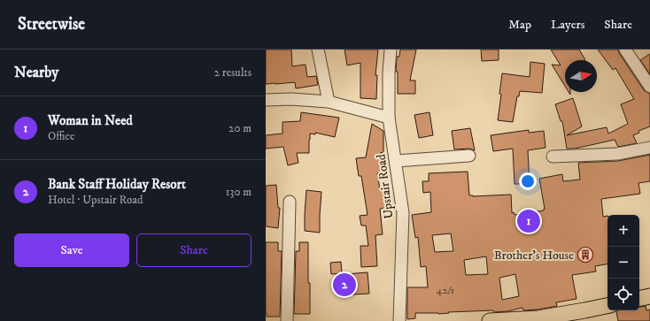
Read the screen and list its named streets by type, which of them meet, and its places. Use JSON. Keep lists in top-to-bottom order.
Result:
{
  "streets": {
    "street": ["Upstair Road"]
  },
  "places": {
    "building": ["Brother's House"]
  },
  "house_numbers": ["42/1"],
  "north": "right",
  "page": {
    "header": "Streetwise",
    "nav": ["Map", "Layers", "Share"],
    "heading": ["Nearby", "2 results"],
    "list": [
      {
        "mark": "1",
        "name": "Woman in Need",
        "note": "Office",
        "value": "20 m"
      },
      {
        "mark": "2",
        "name": "Bank Staff Holiday Resort",
        "note": "Hotel · Upstair Road",
        "value": "130 m"
      }
    ],
    "pins": ["1", "2"],
    "map_buttons": ["+", "−"],
    "buttons": ["Save", "Share"]
  }
}
